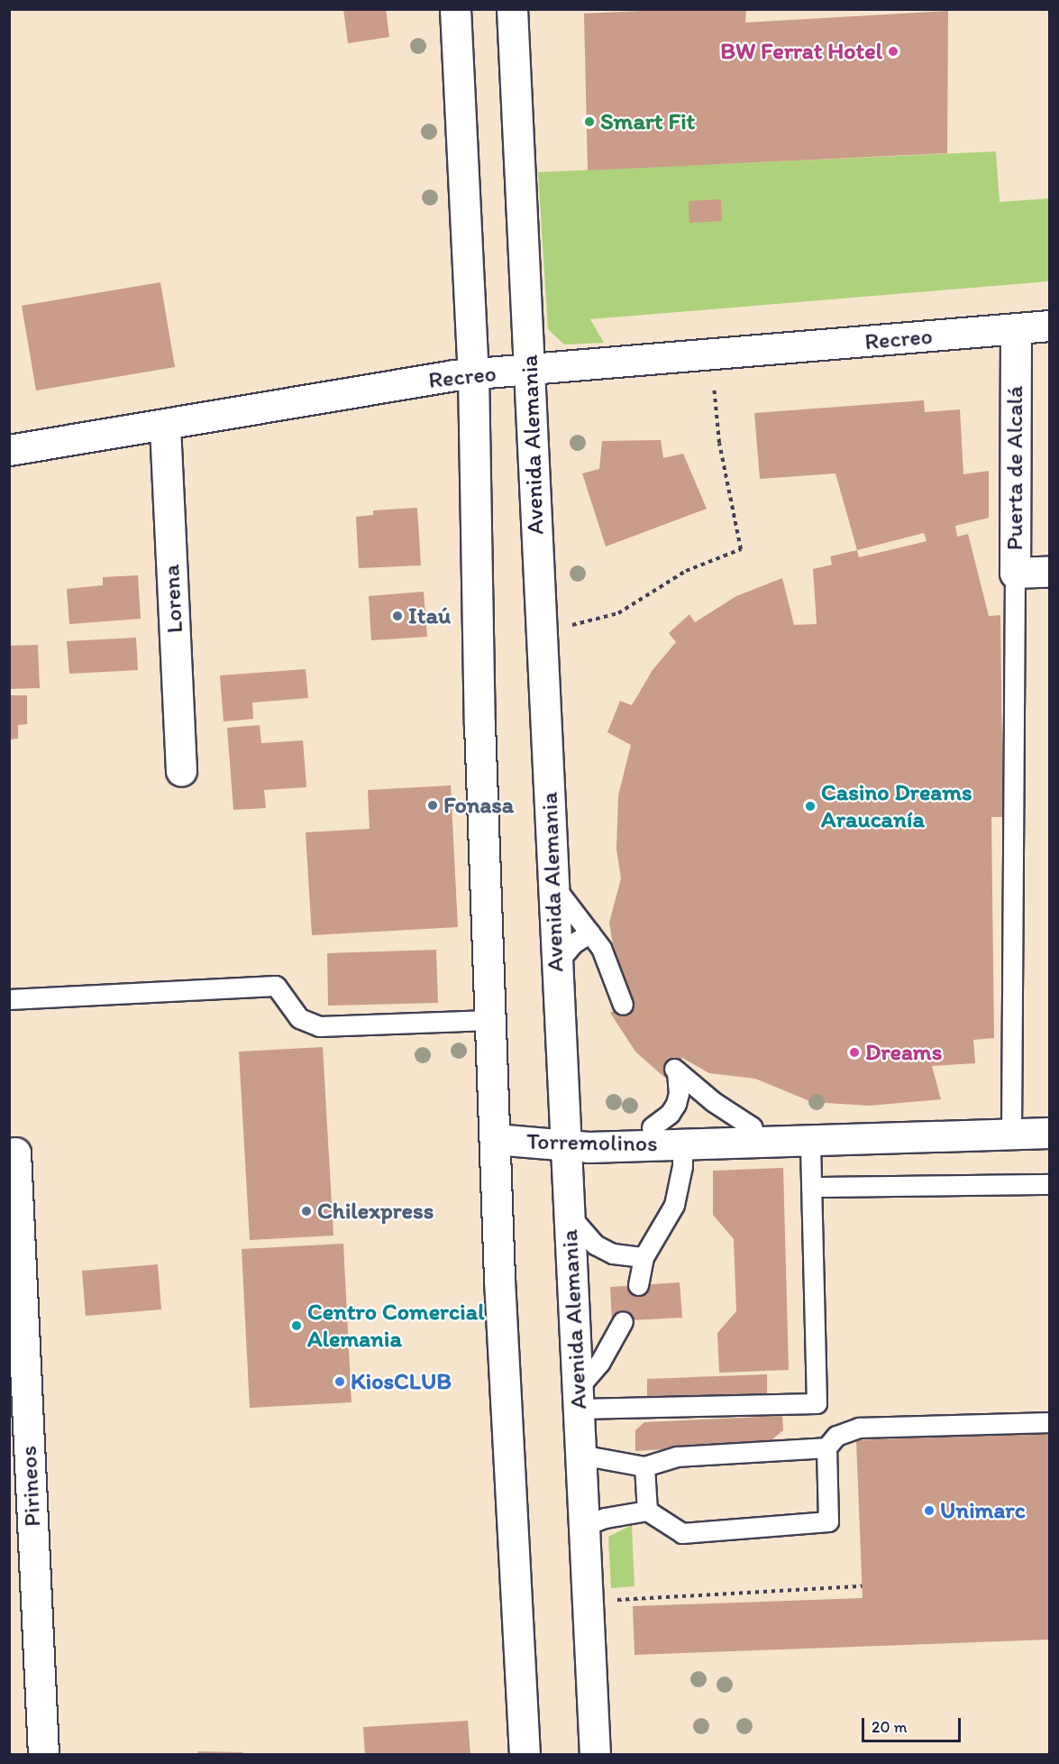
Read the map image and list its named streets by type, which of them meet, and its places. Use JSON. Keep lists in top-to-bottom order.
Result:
{
  "streets": {
    "main road": [
      "Recreo",
      "Avenida Alemania",
      "Puerta de Alcalá",
      "Lorena",
      "Torremolinos",
      "Pirineos"
    ]
  },
  "crossings": [
    ["Recreo", "Avenida Alemania"],
    ["Recreo", "Puerta de Alcalá"],
    ["Recreo", "Lorena"],
    ["Avenida Alemania", "Torremolinos"]
  ],
  "places": [
    "BW Ferrat Hotel",
    "Smart Fit",
    "Itaú",
    "Fonasa",
    "Casino Dreams Araucanía",
    "Dreams",
    "Chilexpress",
    "Centro Comercial Alemania",
    "KiosCLUB",
    "Unimarc"
  ],
  "scale_bar": "20 m"
}
